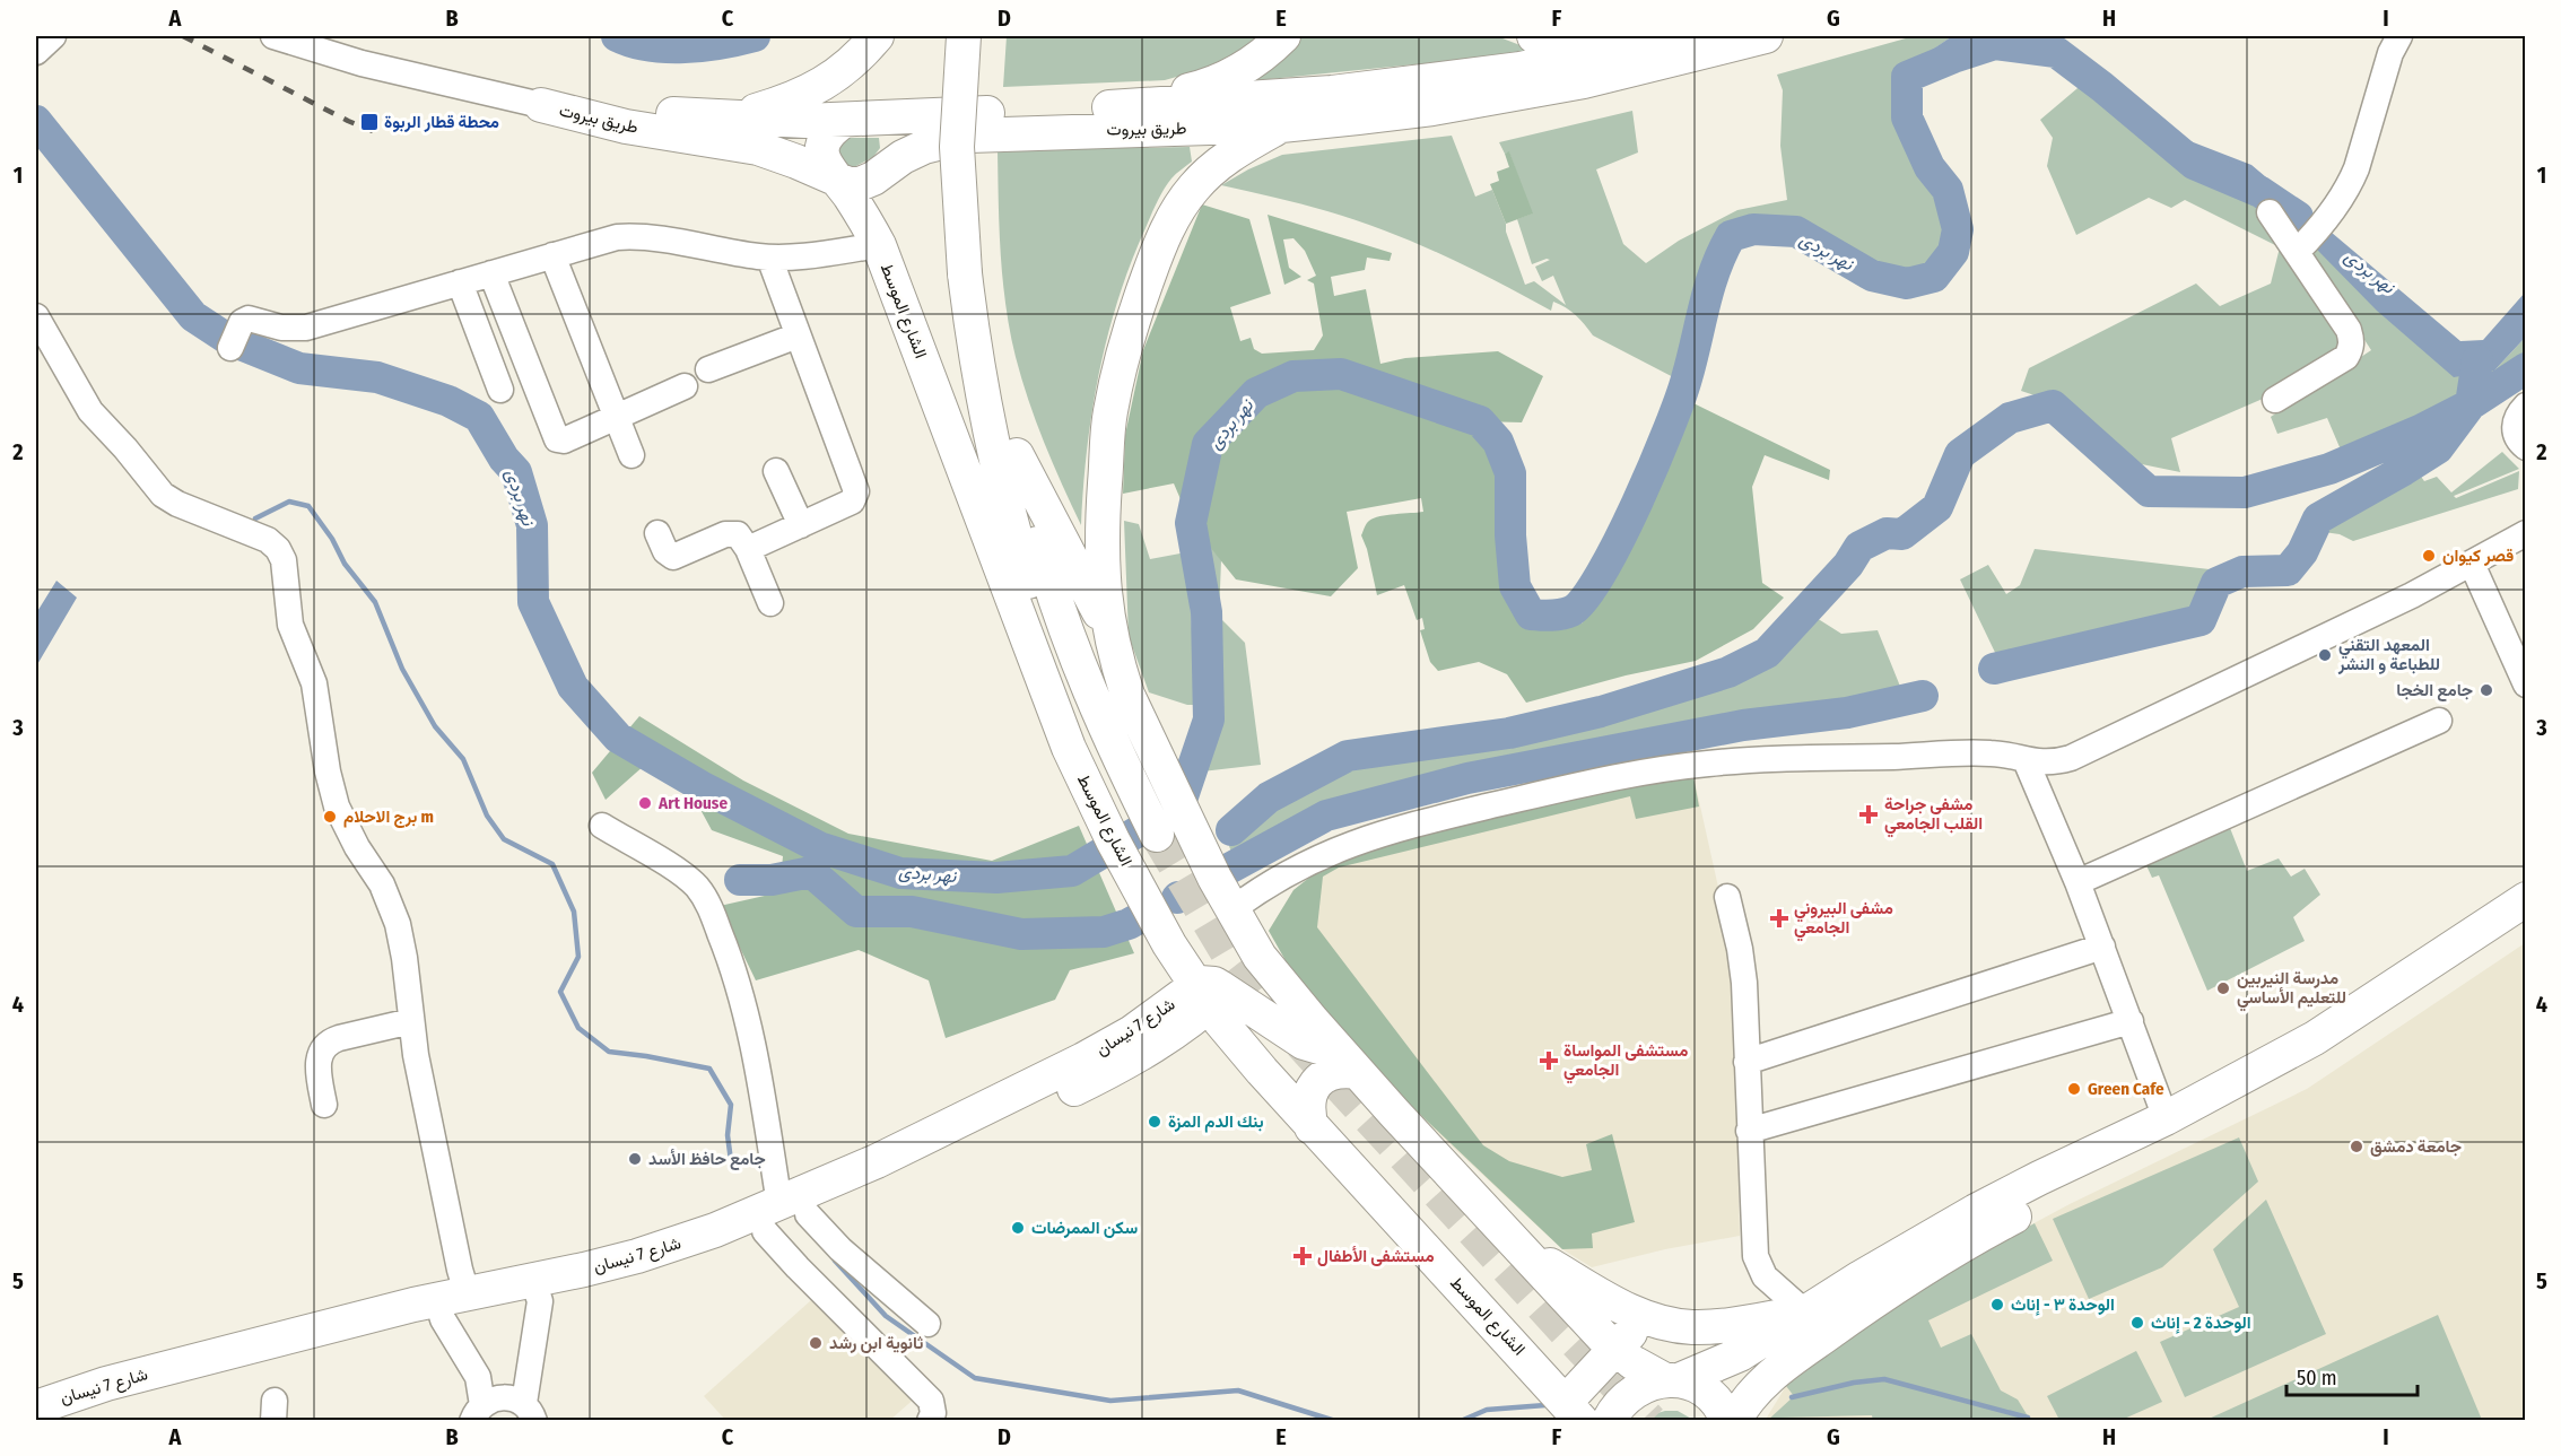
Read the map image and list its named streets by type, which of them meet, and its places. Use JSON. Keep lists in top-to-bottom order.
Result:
{
  "streets": {
    "main road": ["طريق بيروت", "الشارع الموسط", "شارع 7 نيسان"]
  },
  "crossings": [
    ["طريق بيروت", "الشارع الموسط"],
    ["الشارع الموسط", "شارع 7 نيسان"]
  ],
  "water": ["نهر بردى"],
  "places": {
    "transit": ["محطة قطار الربوة"],
    "other": [
      "قصر كيوان",
      "المعهد التقني للطباعة و النشر",
      "جامع الخجا",
      "Art House",
      "برج الاحلام m",
      "مدرسة النيربين للتعليم الأساسي",
      "Green Cafe",
      "بنك الدم المزة",
      "جامعة دمشق",
      "جامع حافظ الأسد",
      "سكن الممرضات",
      "الوحدة ٣ - إناث",
      "الوحدة 2 - إناث",
      "ثانوية ابن رشد"
    ],
    "health": [
      "مشفى جراحة القلب الجامعي",
      "مشفى البيروني الجامعي",
      "مستشفى المواساة الجامعي",
      "مستشفى الأطفال"
    ]
  },
  "scale_bar": "50 m",
  "grid": {
    "columns": [
      "A",
      "B",
      "C",
      "D",
      "E",
      "F",
      "G",
      "H",
      "I"
    ],
    "rows": [
      "1",
      "2",
      "3",
      "4",
      "5"
    ]
  }
}
